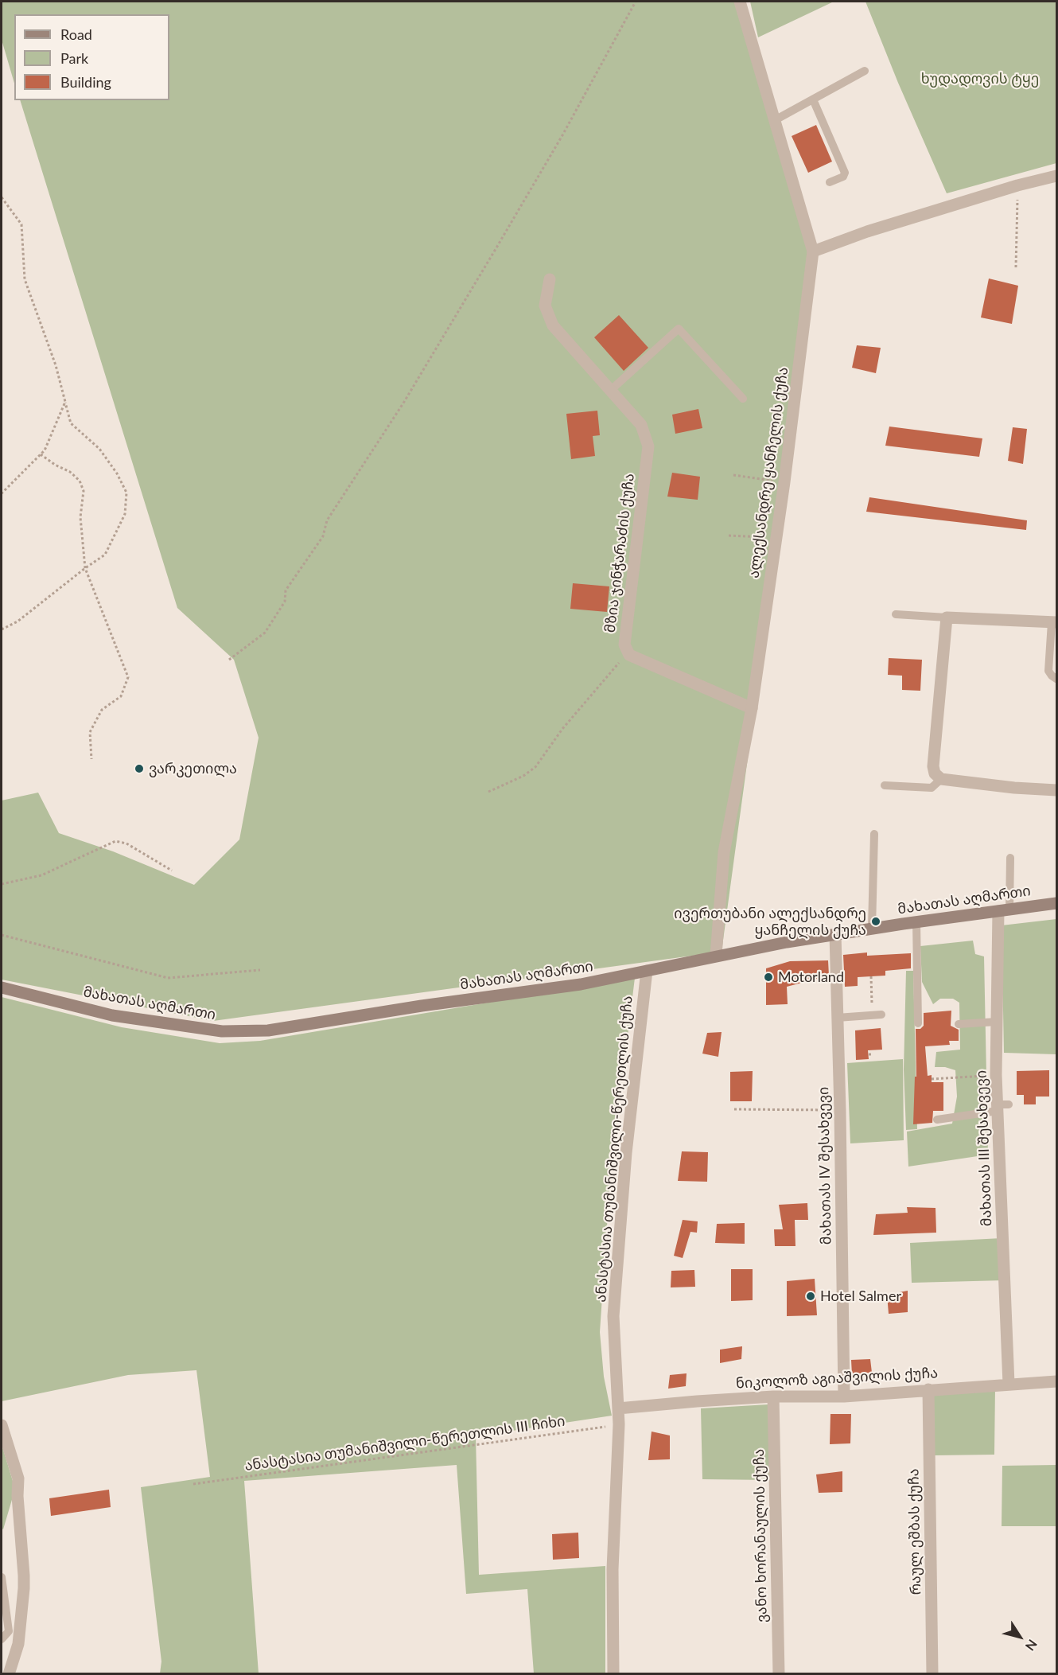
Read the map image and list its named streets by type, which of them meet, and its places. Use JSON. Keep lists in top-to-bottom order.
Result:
{
  "streets": {
    "main road": ["მახათას აღმართი"],
    "street": [
      "ალექსანდრე ყანჩელის ქუჩა",
      "მზია ჯინჭარაძის ქუჩა",
      "მახათას III შესახვევი",
      "ანასტასია თუმანიშვილი-წერეთლის ქუჩა",
      "მახათას IV შესახვევი",
      "ნიკოლოზ აგიაშვილის ქუჩა",
      "რაულ ეშბას ქუჩა",
      "ვანო ხორანაულის ქუჩა"
    ],
    "path": ["ანასტასია თუმანიშვილი-წერეთლის III ჩიხი"]
  },
  "crossings": [
    ["ალექსანდრე ყანჩელის ქუჩა", "მახათას აღმართი"],
    ["მახათას აღმართი", "მახათას III შესახვევი"],
    ["მახათას აღმართი", "ანასტასია თუმანიშვილი-წერეთლის ქუჩა"],
    ["მახათას აღმართი", "მახათას IV შესახვევი"],
    ["მახათას III შესახვევი", "ნიკოლოზ აგიაშვილის ქუჩა"],
    ["ანასტასია თუმანიშვილი-წერეთლის ქუჩა", "ნიკოლოზ აგიაშვილის ქუჩა"],
    ["ანასტასია თუმანიშვილი-წერეთლის ქუჩა", "ანასტასია თუმანიშვილი-წერეთლის III ჩიხი"],
    ["მახათას IV შესახვევი", "ნიკოლოზ აგიაშვილის ქუჩა"],
    ["ნიკოლოზ აგიაშვილის ქუჩა", "რაულ ეშბას ქუჩა"],
    ["ნიკოლოზ აგიაშვილის ქუჩა", "ვანო ხორანაულის ქუჩა"]
  ],
  "parks": ["ხუდადოვის ტყე"],
  "places": [
    "ვარკეთილა",
    "ივერთუბანი ალექსანდრე ყანჩელის ქუჩა",
    "Motorland",
    "Hotel Salmer"
  ],
  "legend": ["Road", "Park", "Building"],
  "north": "bottom right"
}
